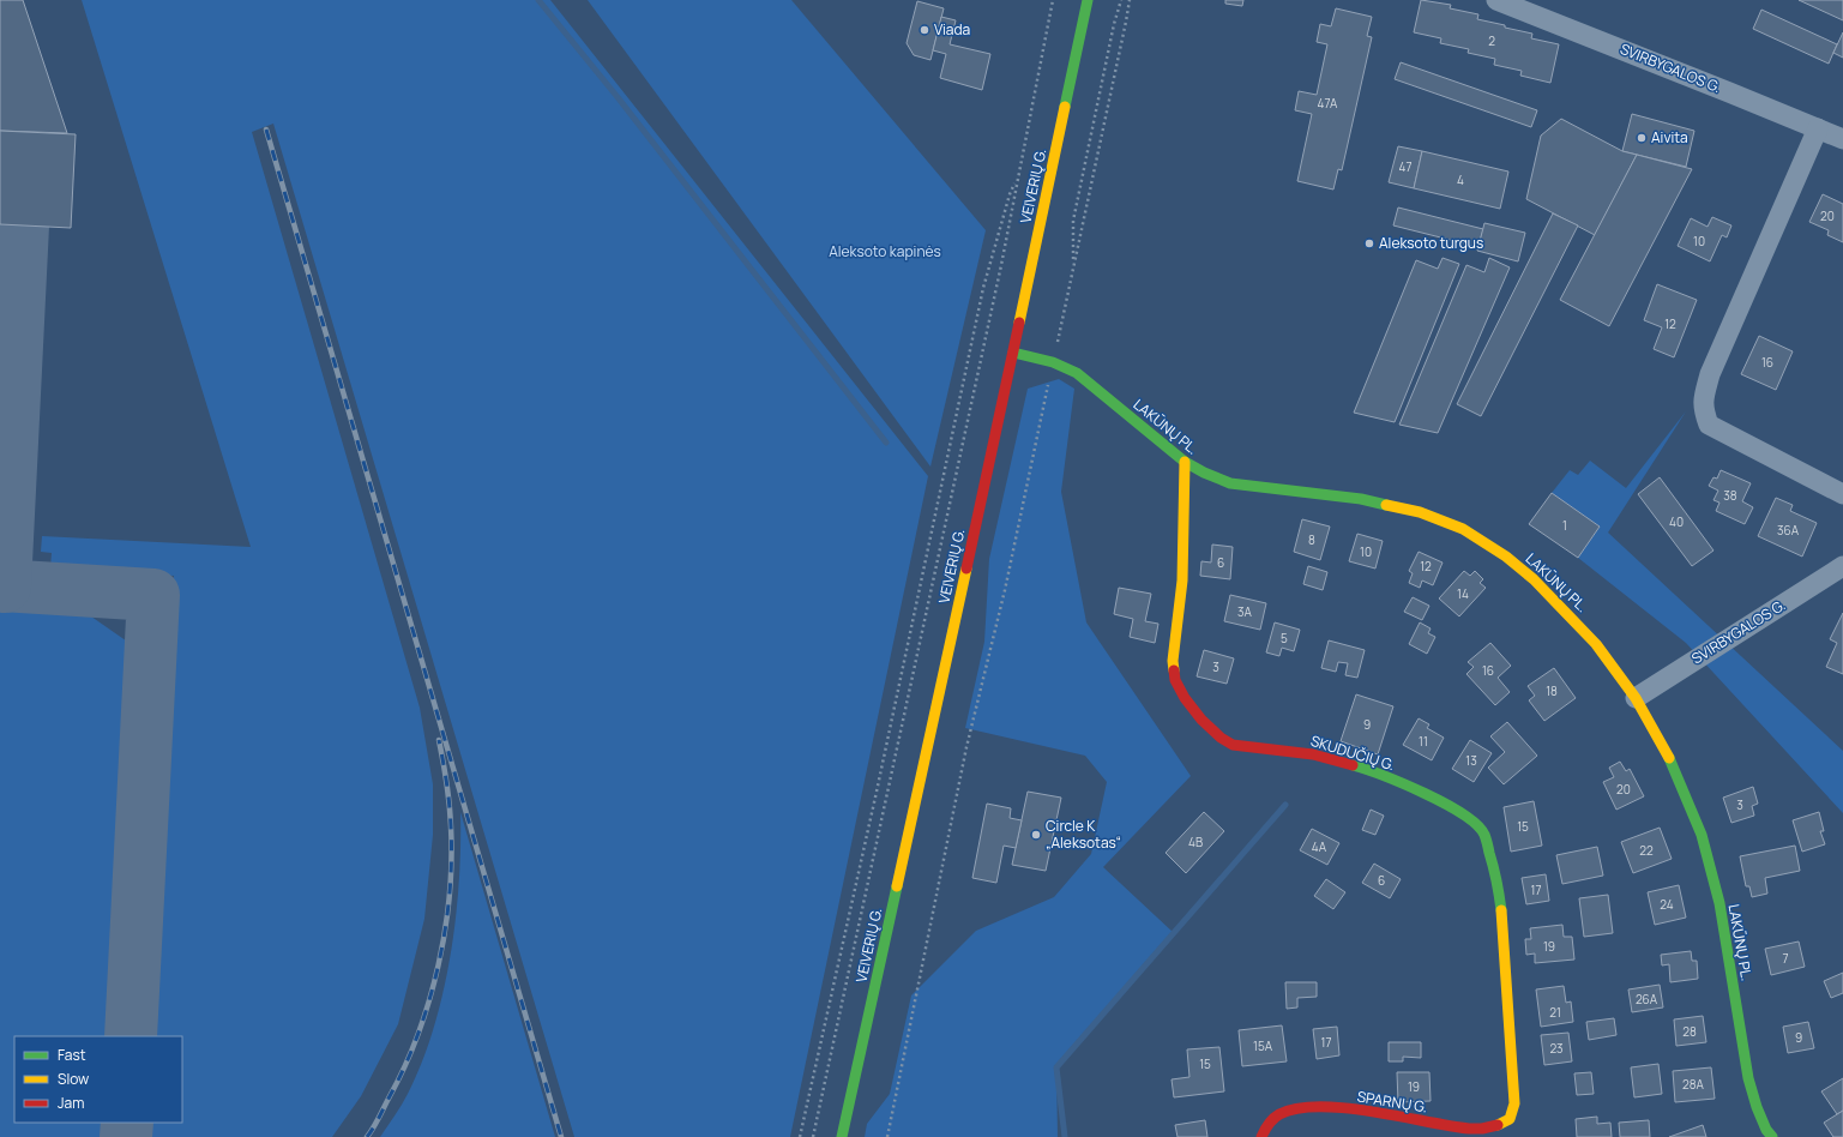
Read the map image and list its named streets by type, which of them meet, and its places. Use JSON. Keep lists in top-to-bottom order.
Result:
{
  "streets": {
    "street": [
      "SVIRBYGALOS G.",
      "VEIVERIŲ G.",
      "LAKŪNŲ PL.",
      "SKUDUČIŲ G.",
      "SPARNŲ G."
    ]
  },
  "crossings": [
    ["SVIRBYGALOS G.", "LAKŪNŲ PL."],
    ["VEIVERIŲ G.", "LAKŪNŲ PL."],
    ["LAKŪNŲ PL.", "SKUDUČIŲ G."],
    ["SKUDUČIŲ G.", "SPARNŲ G."]
  ],
  "parks": ["Aleksoto kapinės"],
  "places": [
    "Viada",
    "Aivita",
    "Aleksoto turgus",
    "Circle K „Aleksotas“"
  ],
  "house_numbers": [
    "2",
    "47A",
    "47",
    "4",
    "20",
    "10",
    "12",
    "16",
    "38",
    "40",
    "1",
    "36A",
    "8",
    "10",
    "6",
    "12",
    "14",
    "3A",
    "5",
    "3",
    "16",
    "18",
    "9",
    "11",
    "13",
    "20",
    "3",
    "15",
    "4B",
    "4A",
    "22",
    "6",
    "17",
    "24",
    "19",
    "7",
    "26A",
    "21",
    "28",
    "9",
    "17",
    "15A",
    "23",
    "15",
    "28A",
    "19"
  ],
  "legend": ["Fast", "Slow", "Jam"]
}
